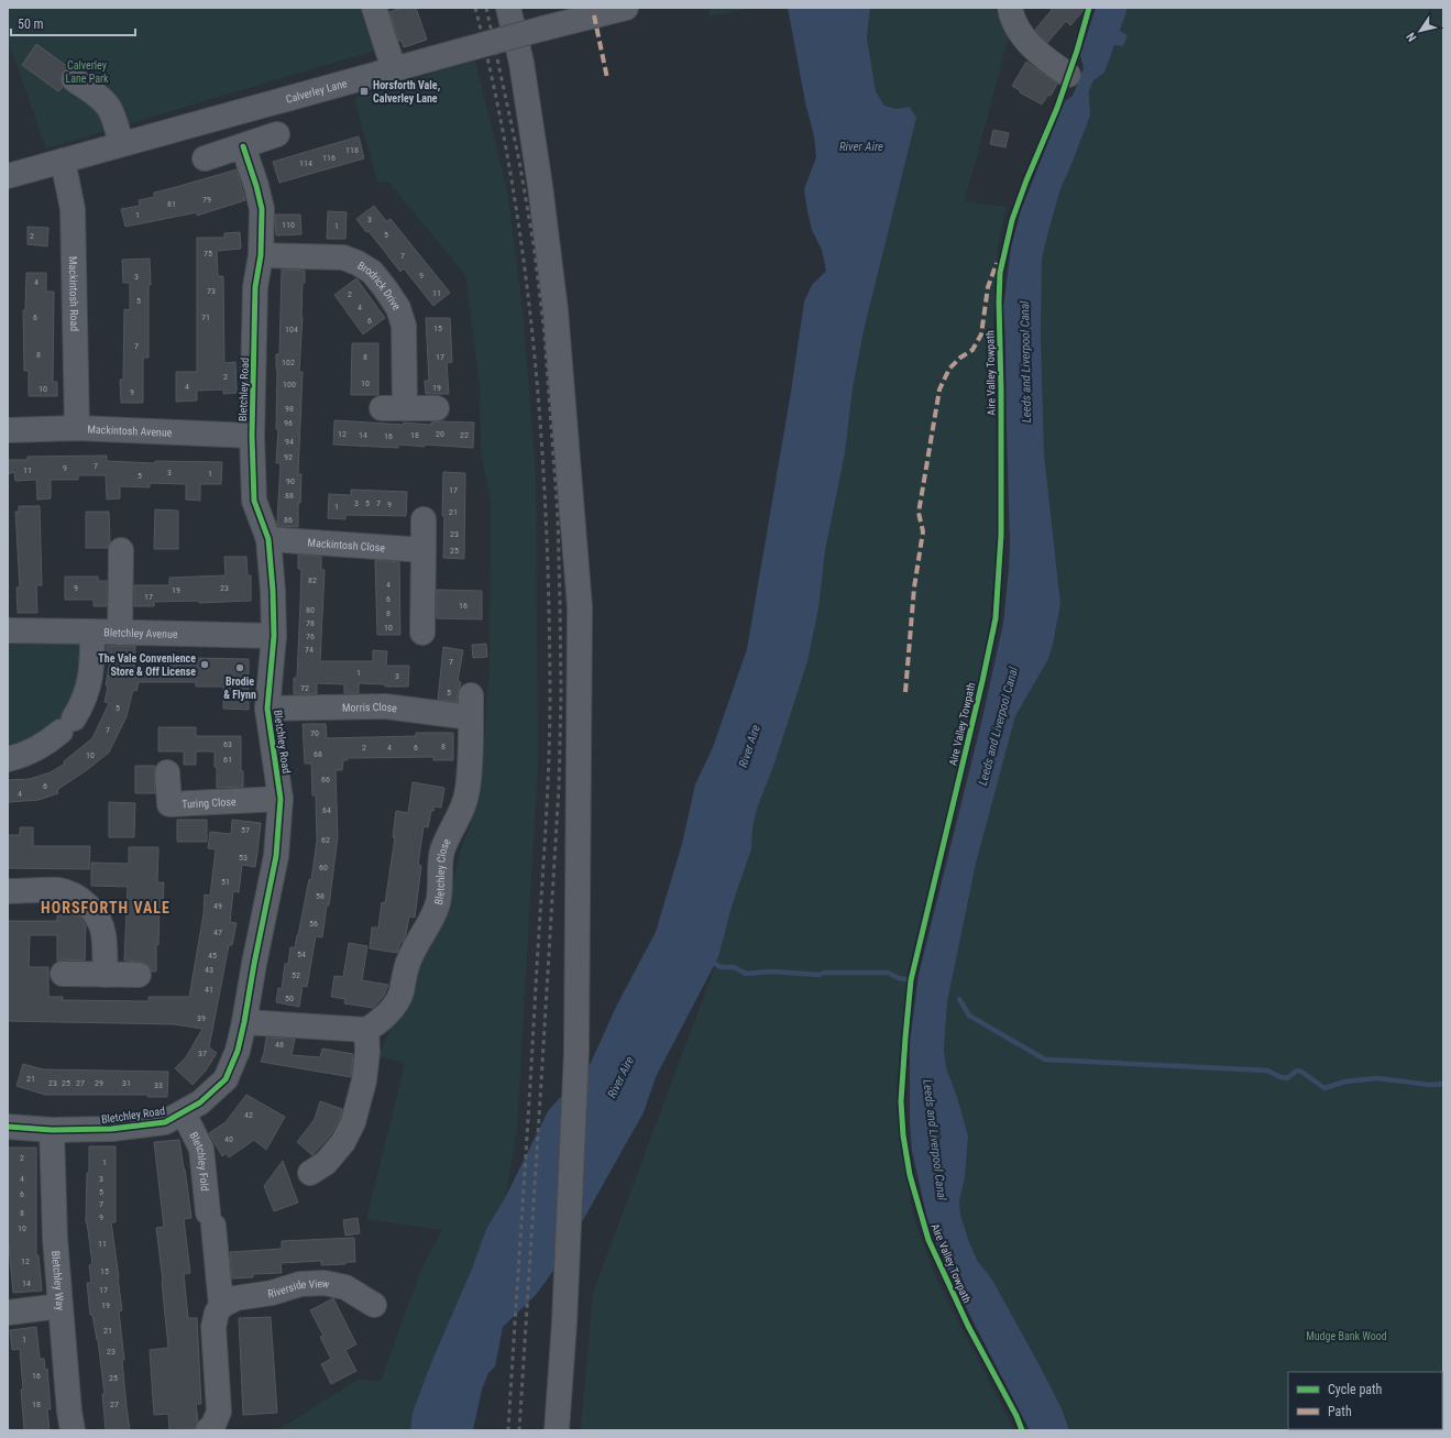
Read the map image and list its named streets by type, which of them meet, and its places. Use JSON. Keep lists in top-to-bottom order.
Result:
{
  "streets": {
    "street": [
      "Calverley Lane",
      "Brodrick Drive",
      "Mackintosh Road",
      "Bletchley Road",
      "Mackintosh Avenue",
      "Mackintosh Close",
      "Bletchley Avenue",
      "Morris Close",
      "Turing Close",
      "Bletchley Close",
      "Bletchley Fold",
      "Bletchley Way",
      "Riverside View"
    ],
    "cycle path": ["Aire Valley Towpath"]
  },
  "crossings": [
    ["Calverley Lane", "Mackintosh Road"],
    ["Brodrick Drive", "Bletchley Road"],
    ["Mackintosh Road", "Mackintosh Avenue"],
    ["Bletchley Road", "Mackintosh Avenue"],
    ["Bletchley Road", "Mackintosh Close"],
    ["Bletchley Road", "Bletchley Avenue"],
    ["Bletchley Road", "Morris Close"],
    ["Bletchley Road", "Turing Close"],
    ["Bletchley Road", "Bletchley Fold"],
    ["Bletchley Road", "Bletchley Way"],
    ["Morris Close", "Bletchley Close"],
    ["Bletchley Fold", "Riverside View"]
  ],
  "districts": ["HORSFORTH VALE"],
  "water": ["River Aire", "Leeds and Liverpool Canal"],
  "parks": ["Calverley Lane Park", "Mudge Bank Wood"],
  "places": {
    "transit": ["Horsforth Vale, Calverley Lane"],
    "other": ["The Vale Convenience Store & Off License", "Brodie & Flynn"]
  },
  "house_numbers": [
    "118",
    "116",
    "114",
    "79",
    "81",
    "1",
    "3",
    "110",
    "1",
    "5",
    "2",
    "75",
    "7",
    "9",
    "3",
    "4",
    "73",
    "11",
    "2",
    "5",
    "4",
    "6",
    "71",
    "6",
    "15",
    "104",
    "7",
    "8",
    "8",
    "17",
    "102",
    "2",
    "10",
    "100",
    "4",
    "19",
    "10",
    "9",
    "98",
    "96",
    "12",
    "20",
    "14",
    "18",
    "22",
    "16",
    "94",
    "92",
    "7",
    "9",
    "11",
    "3",
    "1",
    "5",
    "90",
    "17",
    "88",
    "3",
    "5",
    "7",
    "9",
    "1",
    "21",
    "86",
    "23",
    "25",
    "82",
    "4",
    "9",
    "23",
    "19",
    "17",
    "6",
    "16",
    "80",
    "8",
    "78",
    "10",
    "76",
    "74",
    "7",
    "1",
    "3",
    "72",
    "5",
    "5",
    "7",
    "70",
    "63",
    "8",
    "2",
    "4",
    "6",
    "68",
    "10",
    "61",
    "66",
    "6",
    "4",
    "64",
    "57",
    "62",
    "53",
    "60",
    "51",
    "58",
    "49",
    "56",
    "47",
    "54",
    "45",
    "43",
    "52",
    "41",
    "50",
    "39",
    "48",
    "37",
    "21",
    "23",
    "25",
    "27",
    "29",
    "31",
    "33",
    "42",
    "40",
    "2",
    "1",
    "4",
    "3",
    "5",
    "6",
    "7",
    "8",
    "9",
    "10",
    "11",
    "12",
    "15",
    "14",
    "17",
    "19",
    "21",
    "1",
    "23",
    "16",
    "25",
    "18",
    "27"
  ],
  "legend": ["Cycle path", "Path"],
  "scale_bar": "50 m",
  "north": "bottom left"
}
